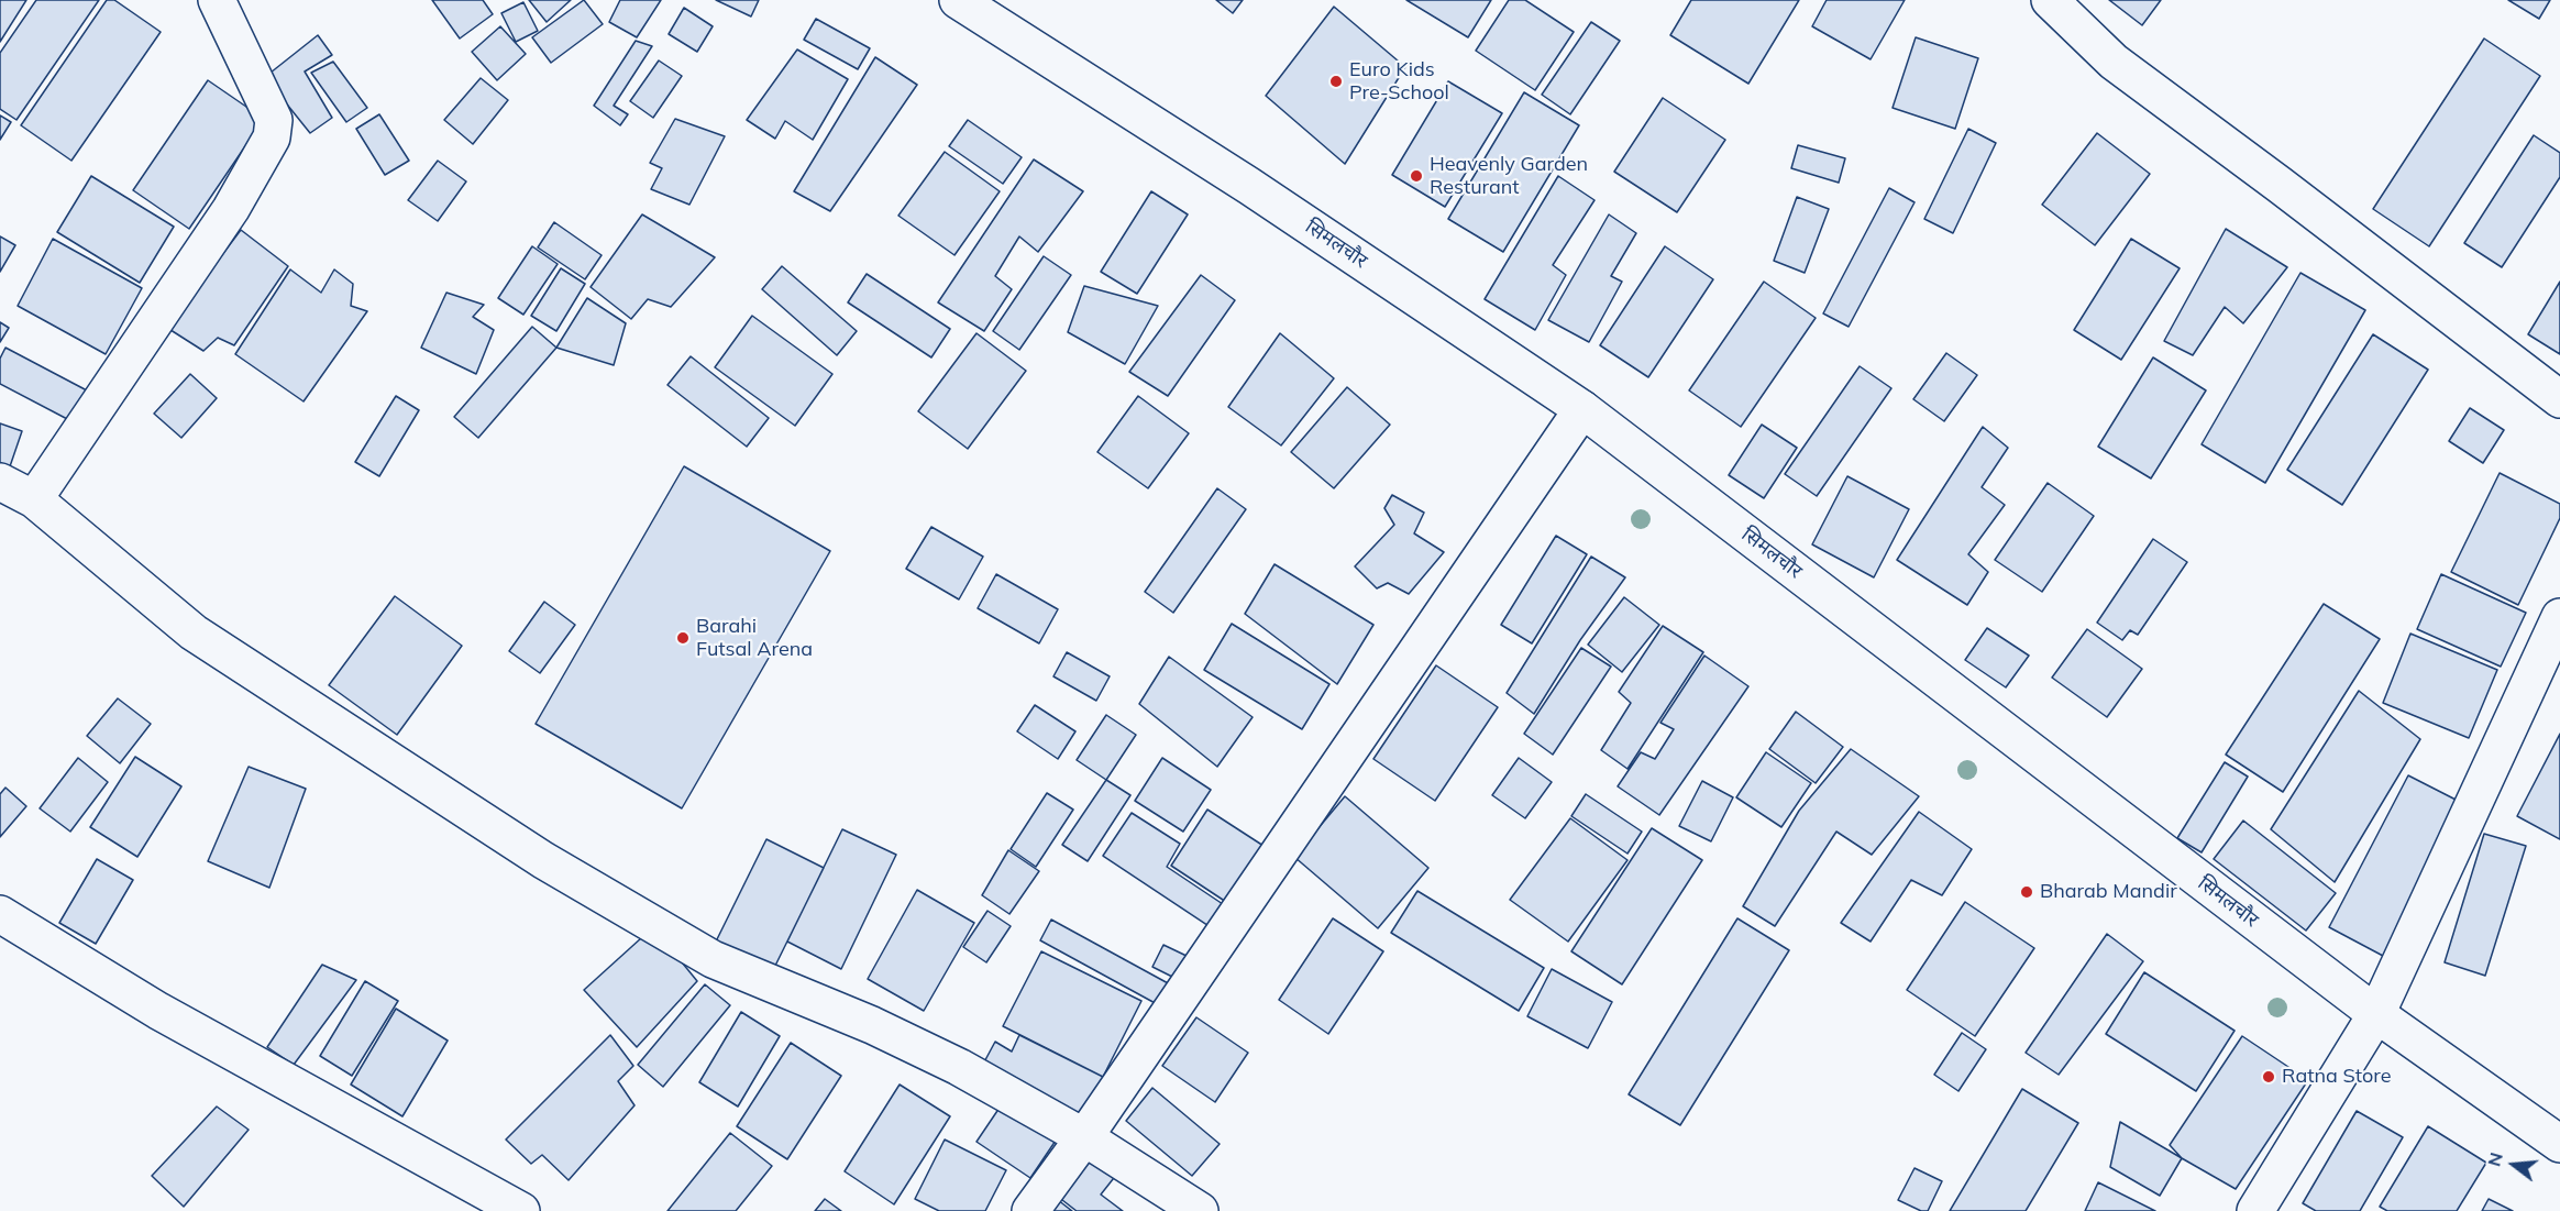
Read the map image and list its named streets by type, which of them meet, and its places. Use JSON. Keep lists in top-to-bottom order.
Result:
{
  "streets": {
    "street": ["सिमलचौर"]
  },
  "places": [
    "Euro Kids Pre-School",
    "Heavenly Garden Resturant",
    "Barahi Futsal Arena",
    "Bharab Mandir",
    "Ratna Store"
  ],
  "north": "left"
}
